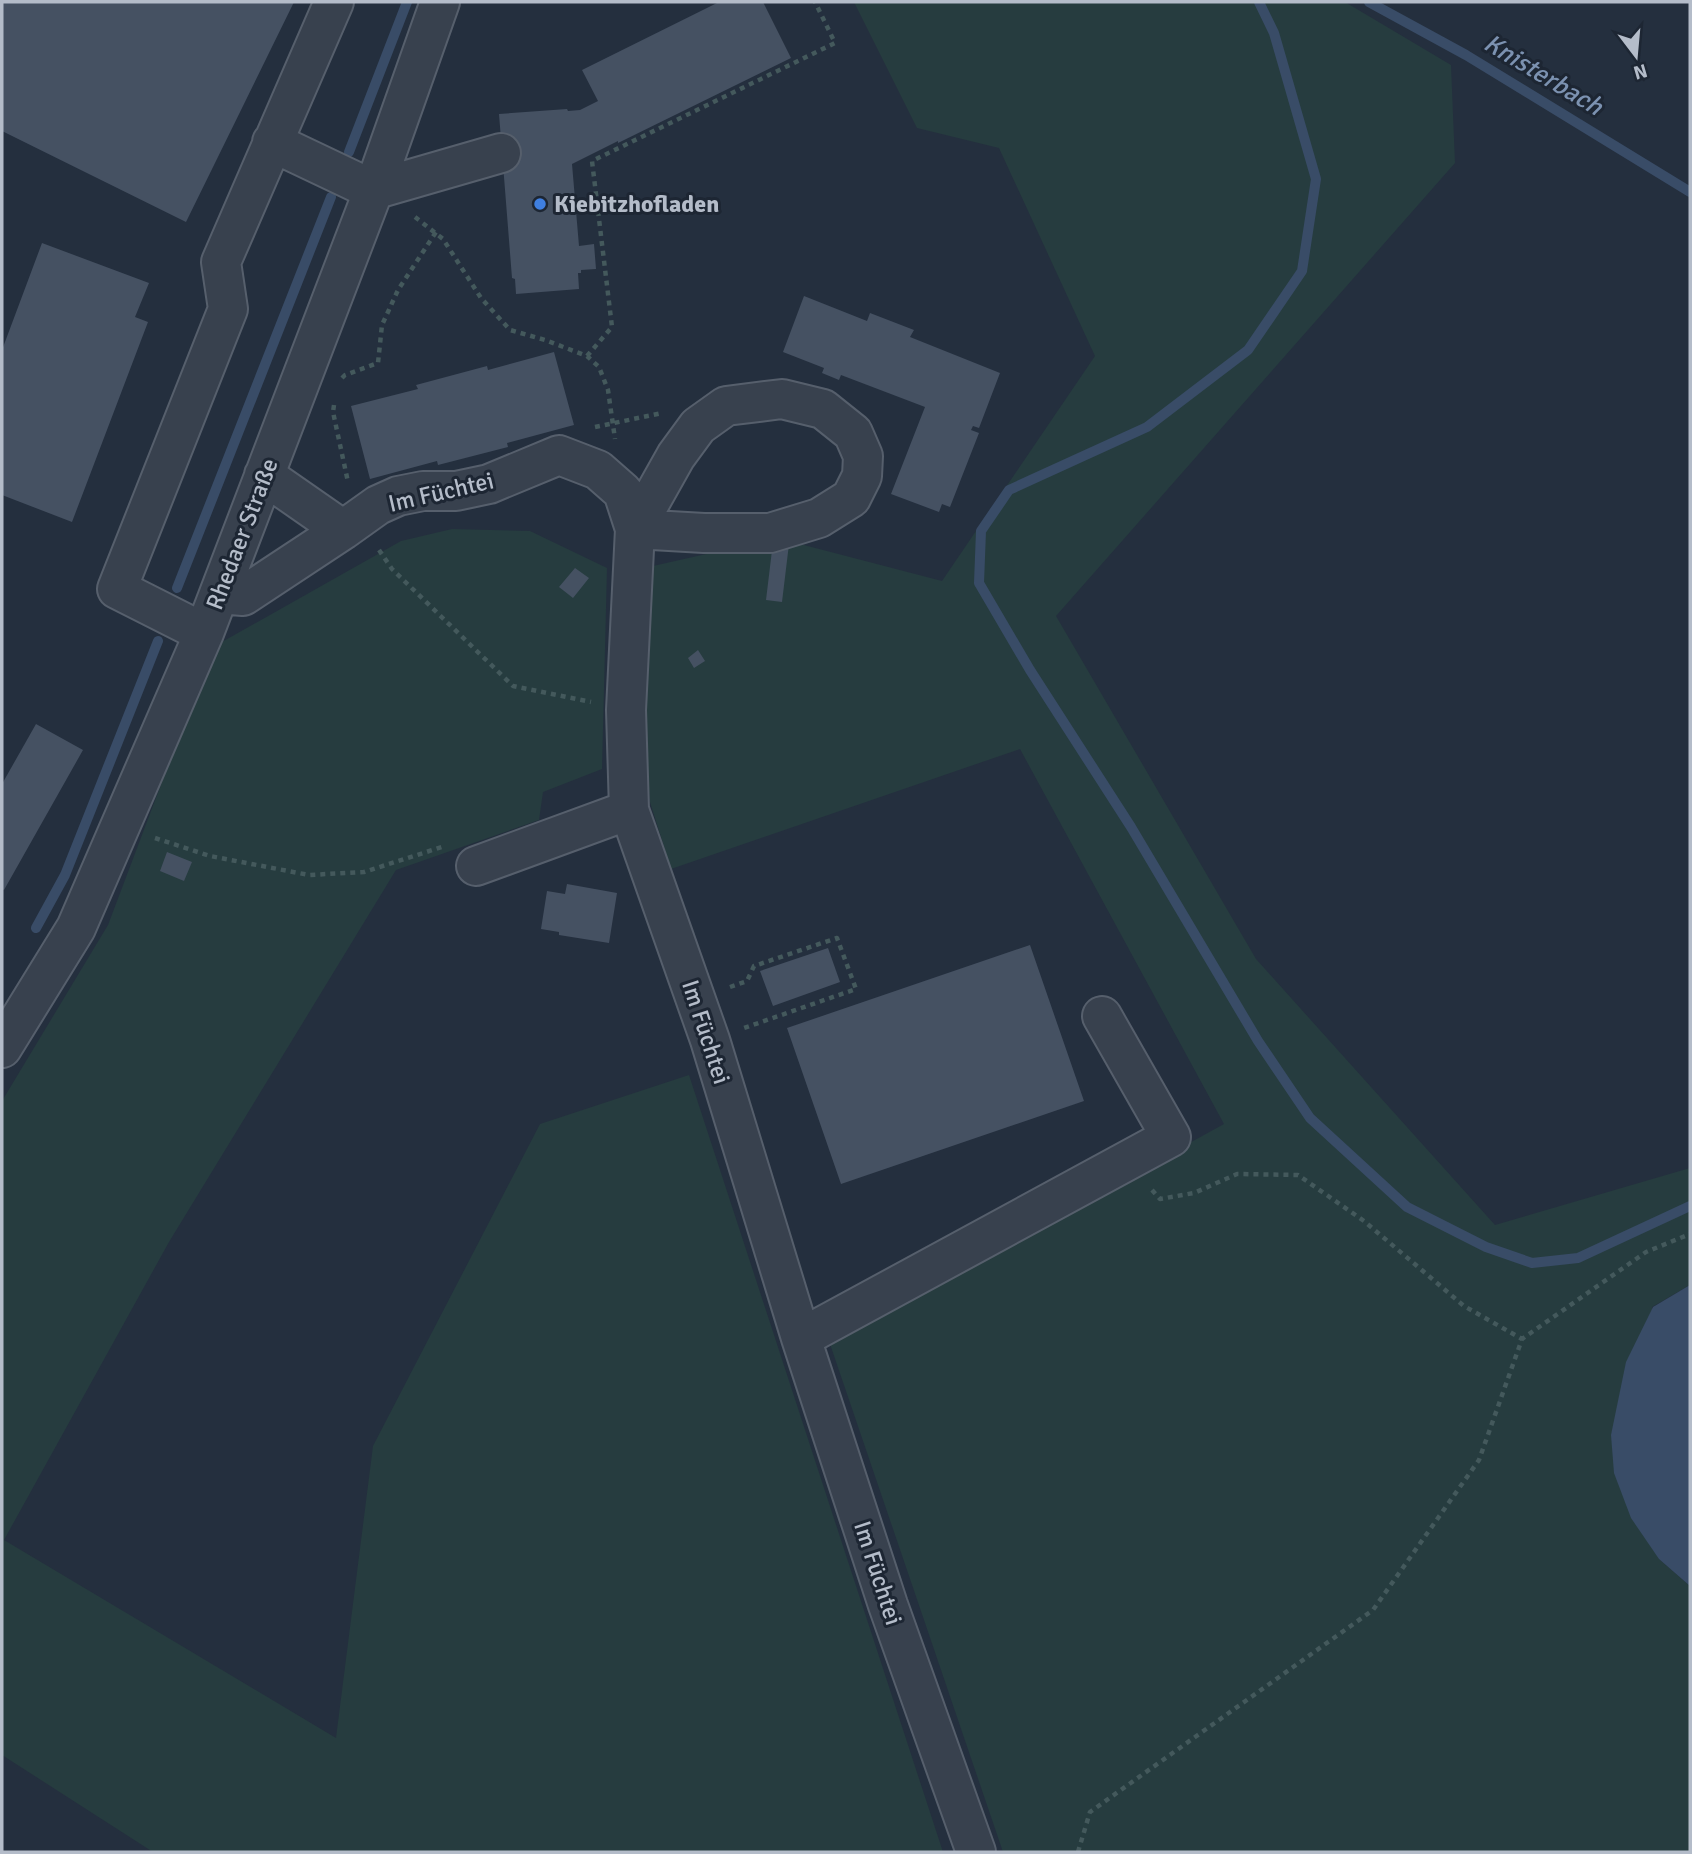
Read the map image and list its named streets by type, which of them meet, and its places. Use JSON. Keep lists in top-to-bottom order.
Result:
{
  "streets": {
    "street": ["Im Füchtei", "Rhedaer Straße"]
  },
  "crossings": [
    ["Im Füchtei", "Rhedaer Straße"]
  ],
  "water": ["Knisterbach"],
  "places": ["Kiebitzhofladen"],
  "north": "bottom"
}
